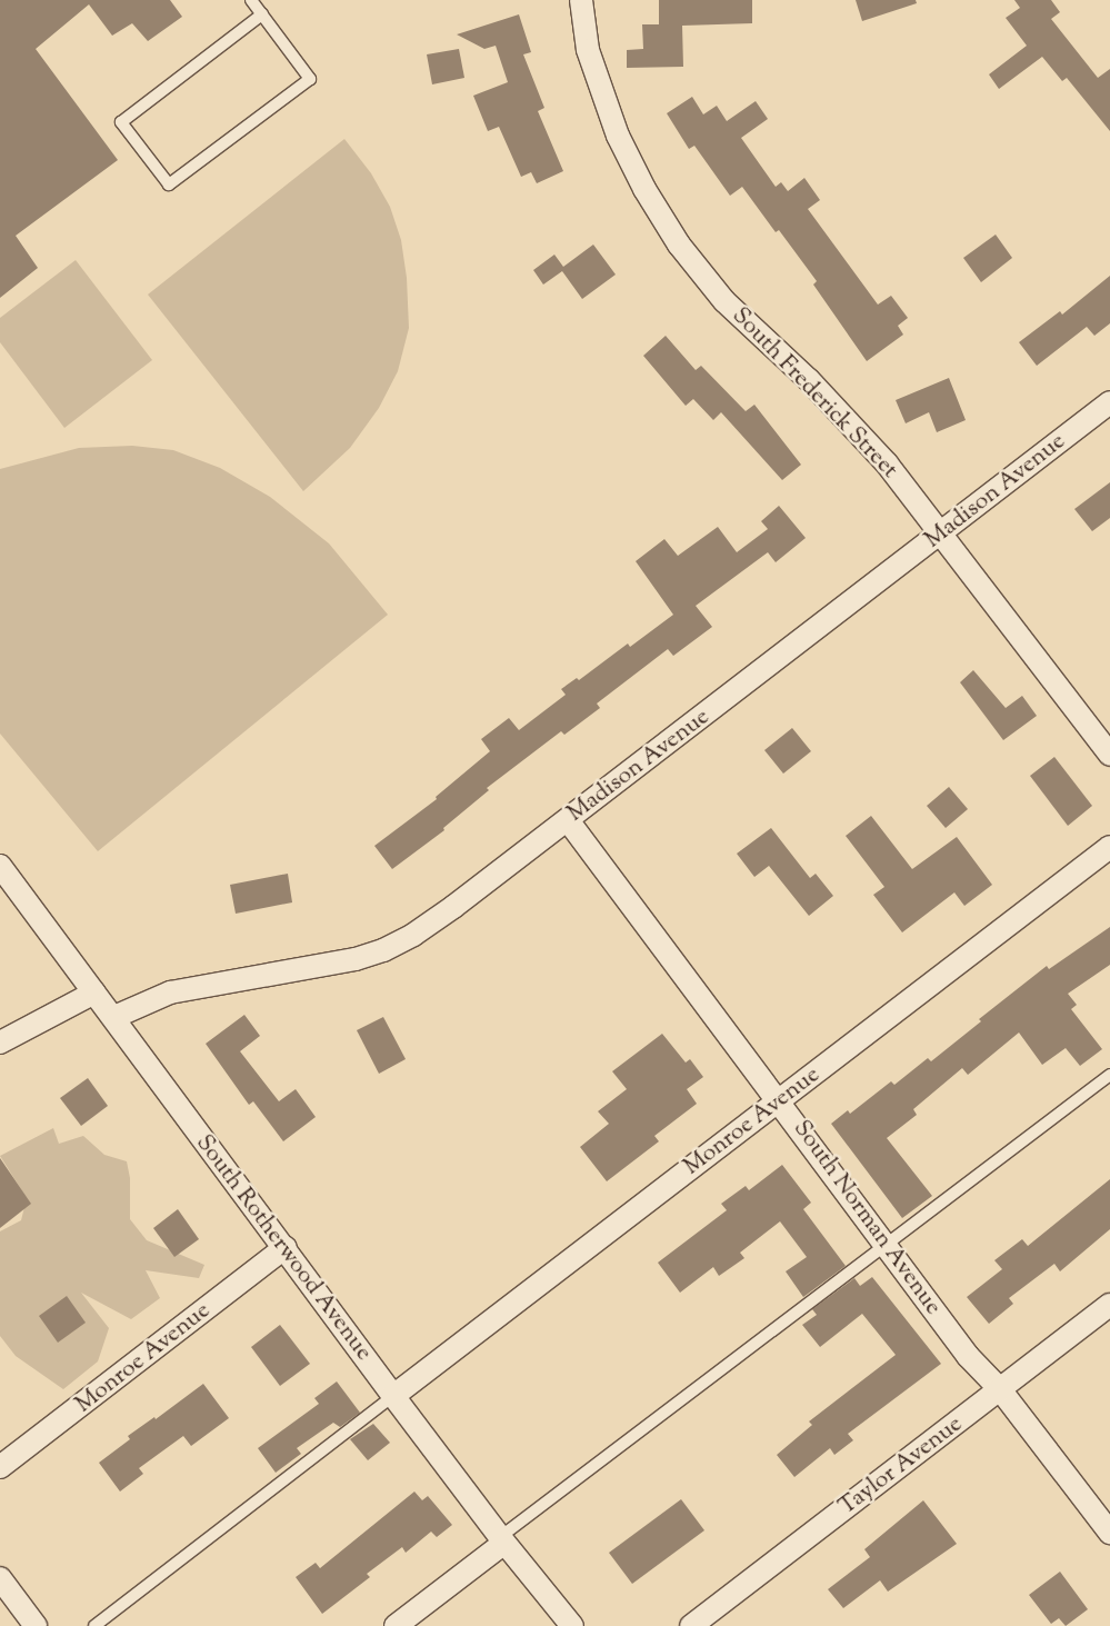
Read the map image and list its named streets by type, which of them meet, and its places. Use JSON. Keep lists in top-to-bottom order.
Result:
{
  "streets": {
    "street": [
      "South Frederick Street",
      "Madison Avenue",
      "Monroe Avenue",
      "South Norman Avenue",
      "South Rotherwood Avenue",
      "Taylor Avenue"
    ]
  },
  "crossings": [
    ["South Frederick Street", "Madison Avenue"],
    ["Madison Avenue", "South Norman Avenue"],
    ["Madison Avenue", "South Rotherwood Avenue"],
    ["Monroe Avenue", "South Norman Avenue"],
    ["Monroe Avenue", "South Rotherwood Avenue"],
    ["South Norman Avenue", "Taylor Avenue"]
  ]
}
